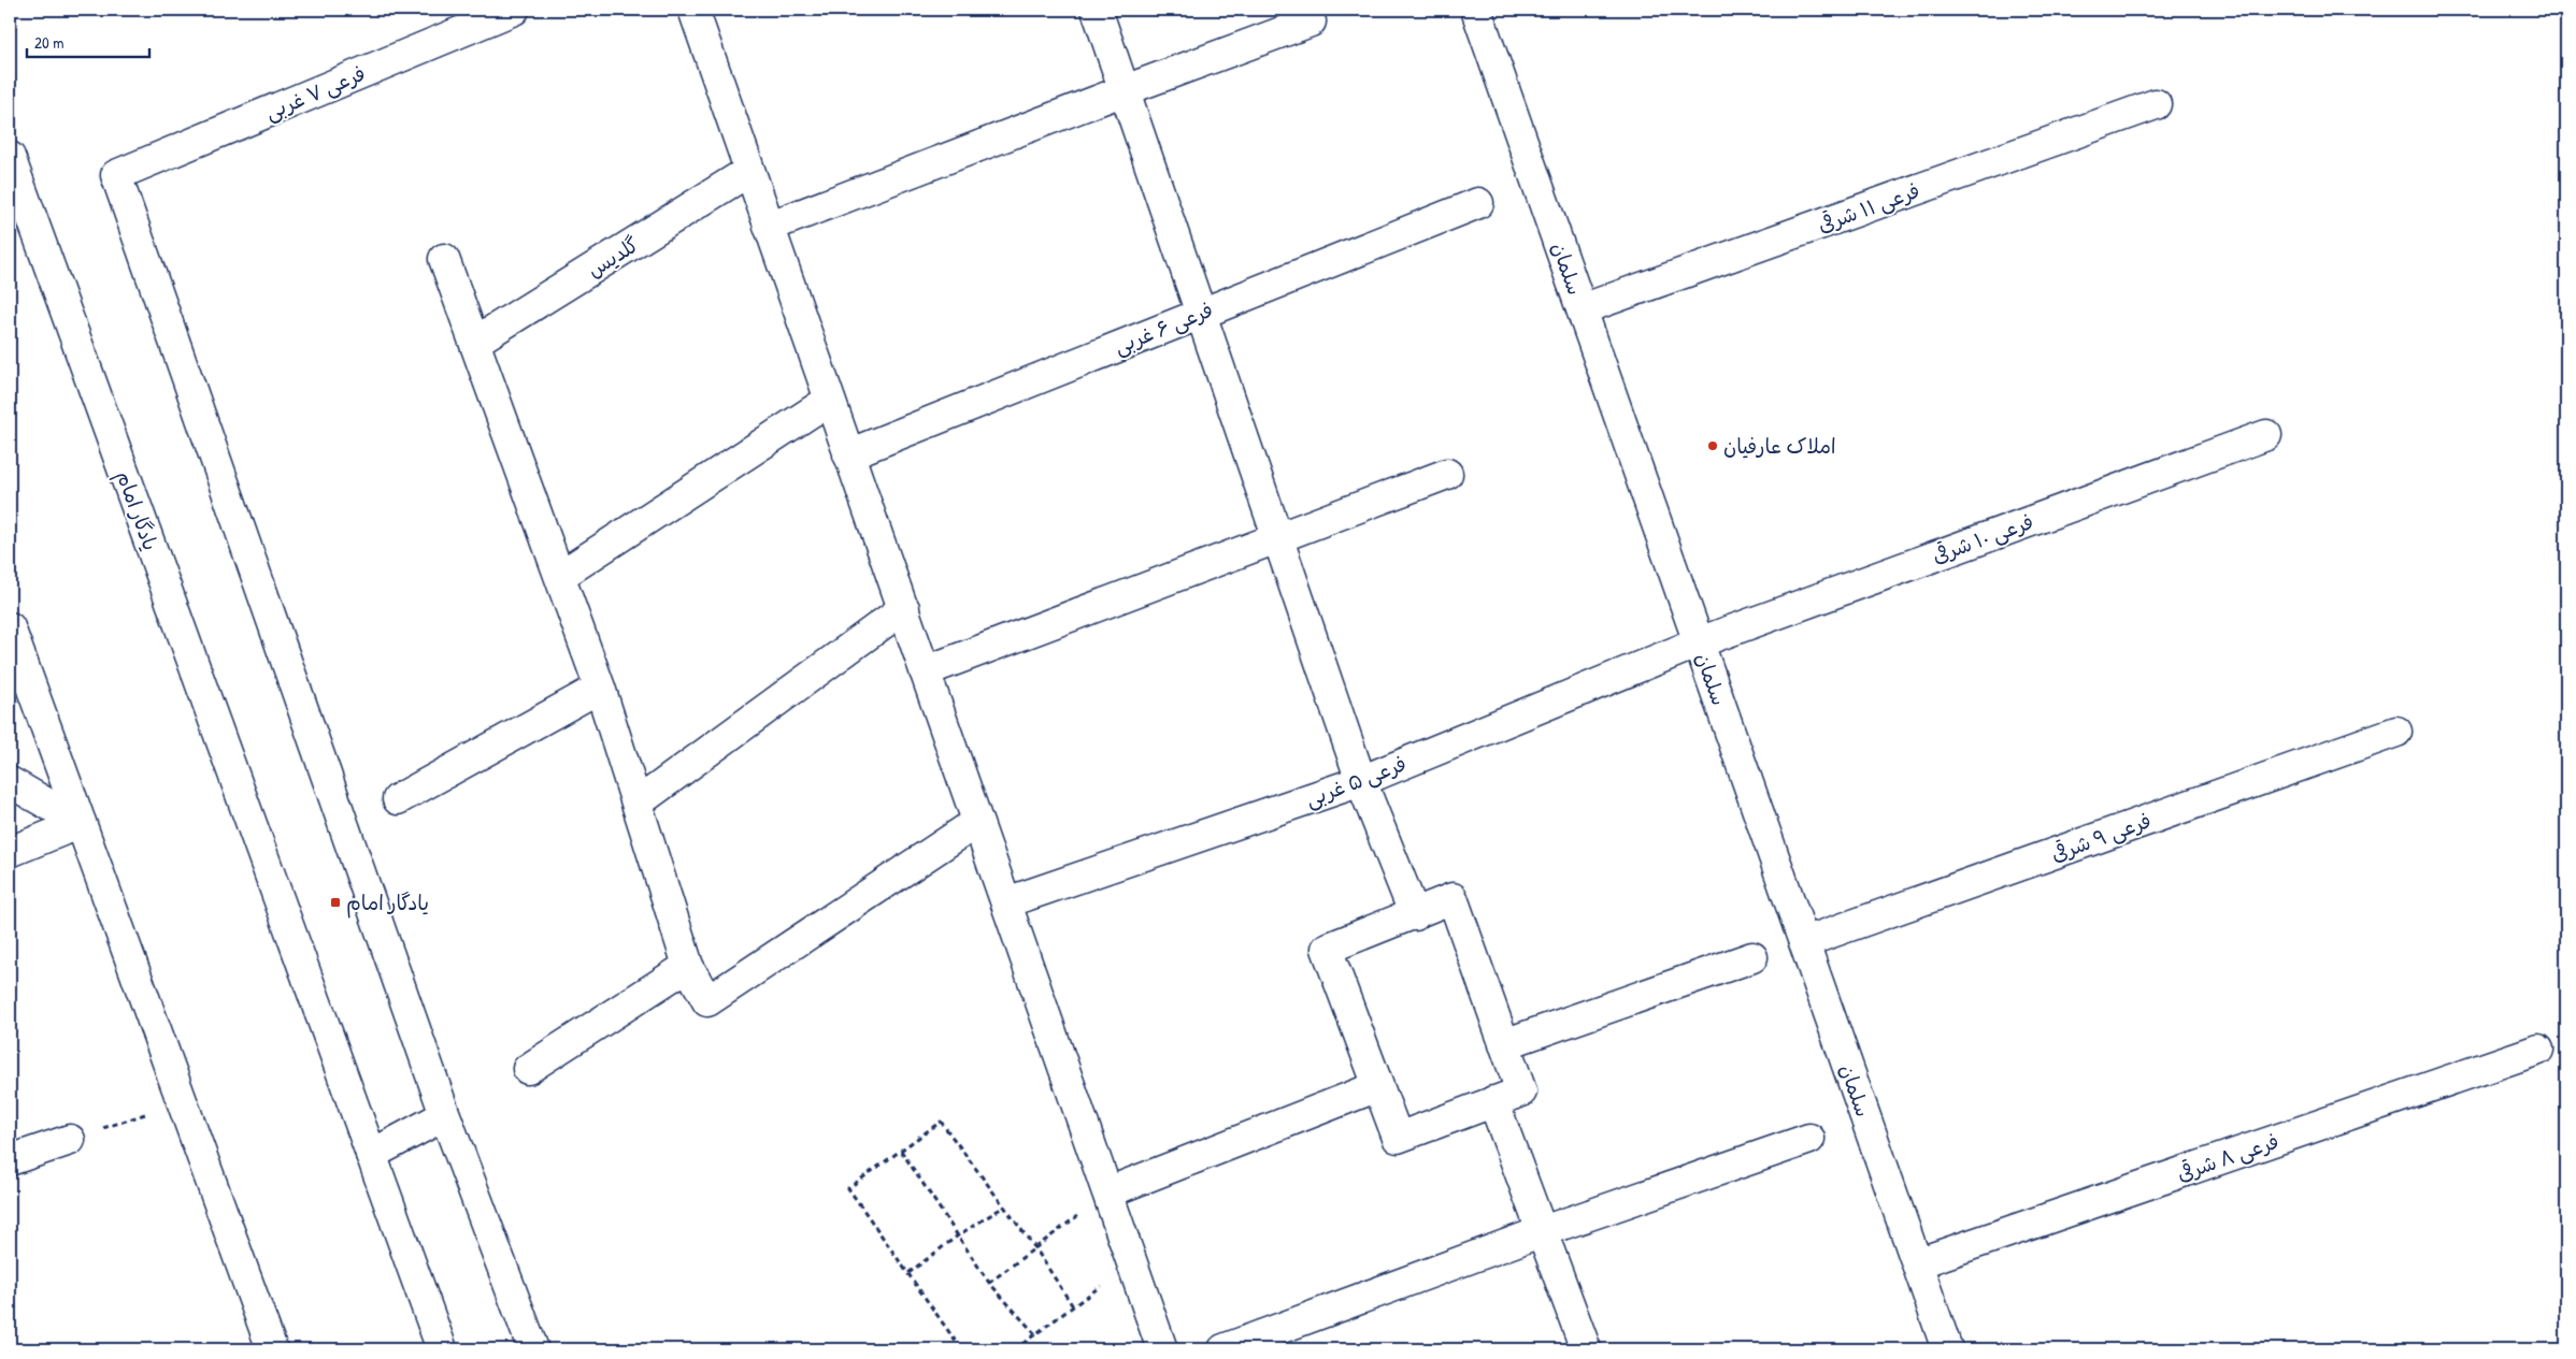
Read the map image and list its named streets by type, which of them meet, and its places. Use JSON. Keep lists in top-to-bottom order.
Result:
{
  "streets": {
    "street": [
      "فرعی ۷ غربی",
      "فرعی ۱۱ شرقی",
      "گلدیس",
      "سلمان",
      "فرعی ۶ غربی",
      "یادگار امام",
      "فرعی ۱۰ شرقی",
      "فرعی ۵ غربی",
      "فرعی ۹ شرقی",
      "فرعی ۸ شرقی"
    ]
  },
  "crossings": [
    ["فرعی ۱۱ شرقی", "سلمان"],
    ["سلمان", "فرعی ۱۰ شرقی"],
    ["سلمان", "فرعی ۵ غربی"],
    ["سلمان", "فرعی ۹ شرقی"],
    ["سلمان", "فرعی ۸ شرقی"],
    ["فرعی ۱۰ شرقی", "فرعی ۵ غربی"]
  ],
  "places": {
    "other": ["املاک عارفیان"],
    "transit": ["یادگار امام"]
  },
  "scale_bar": "20 m"
}
